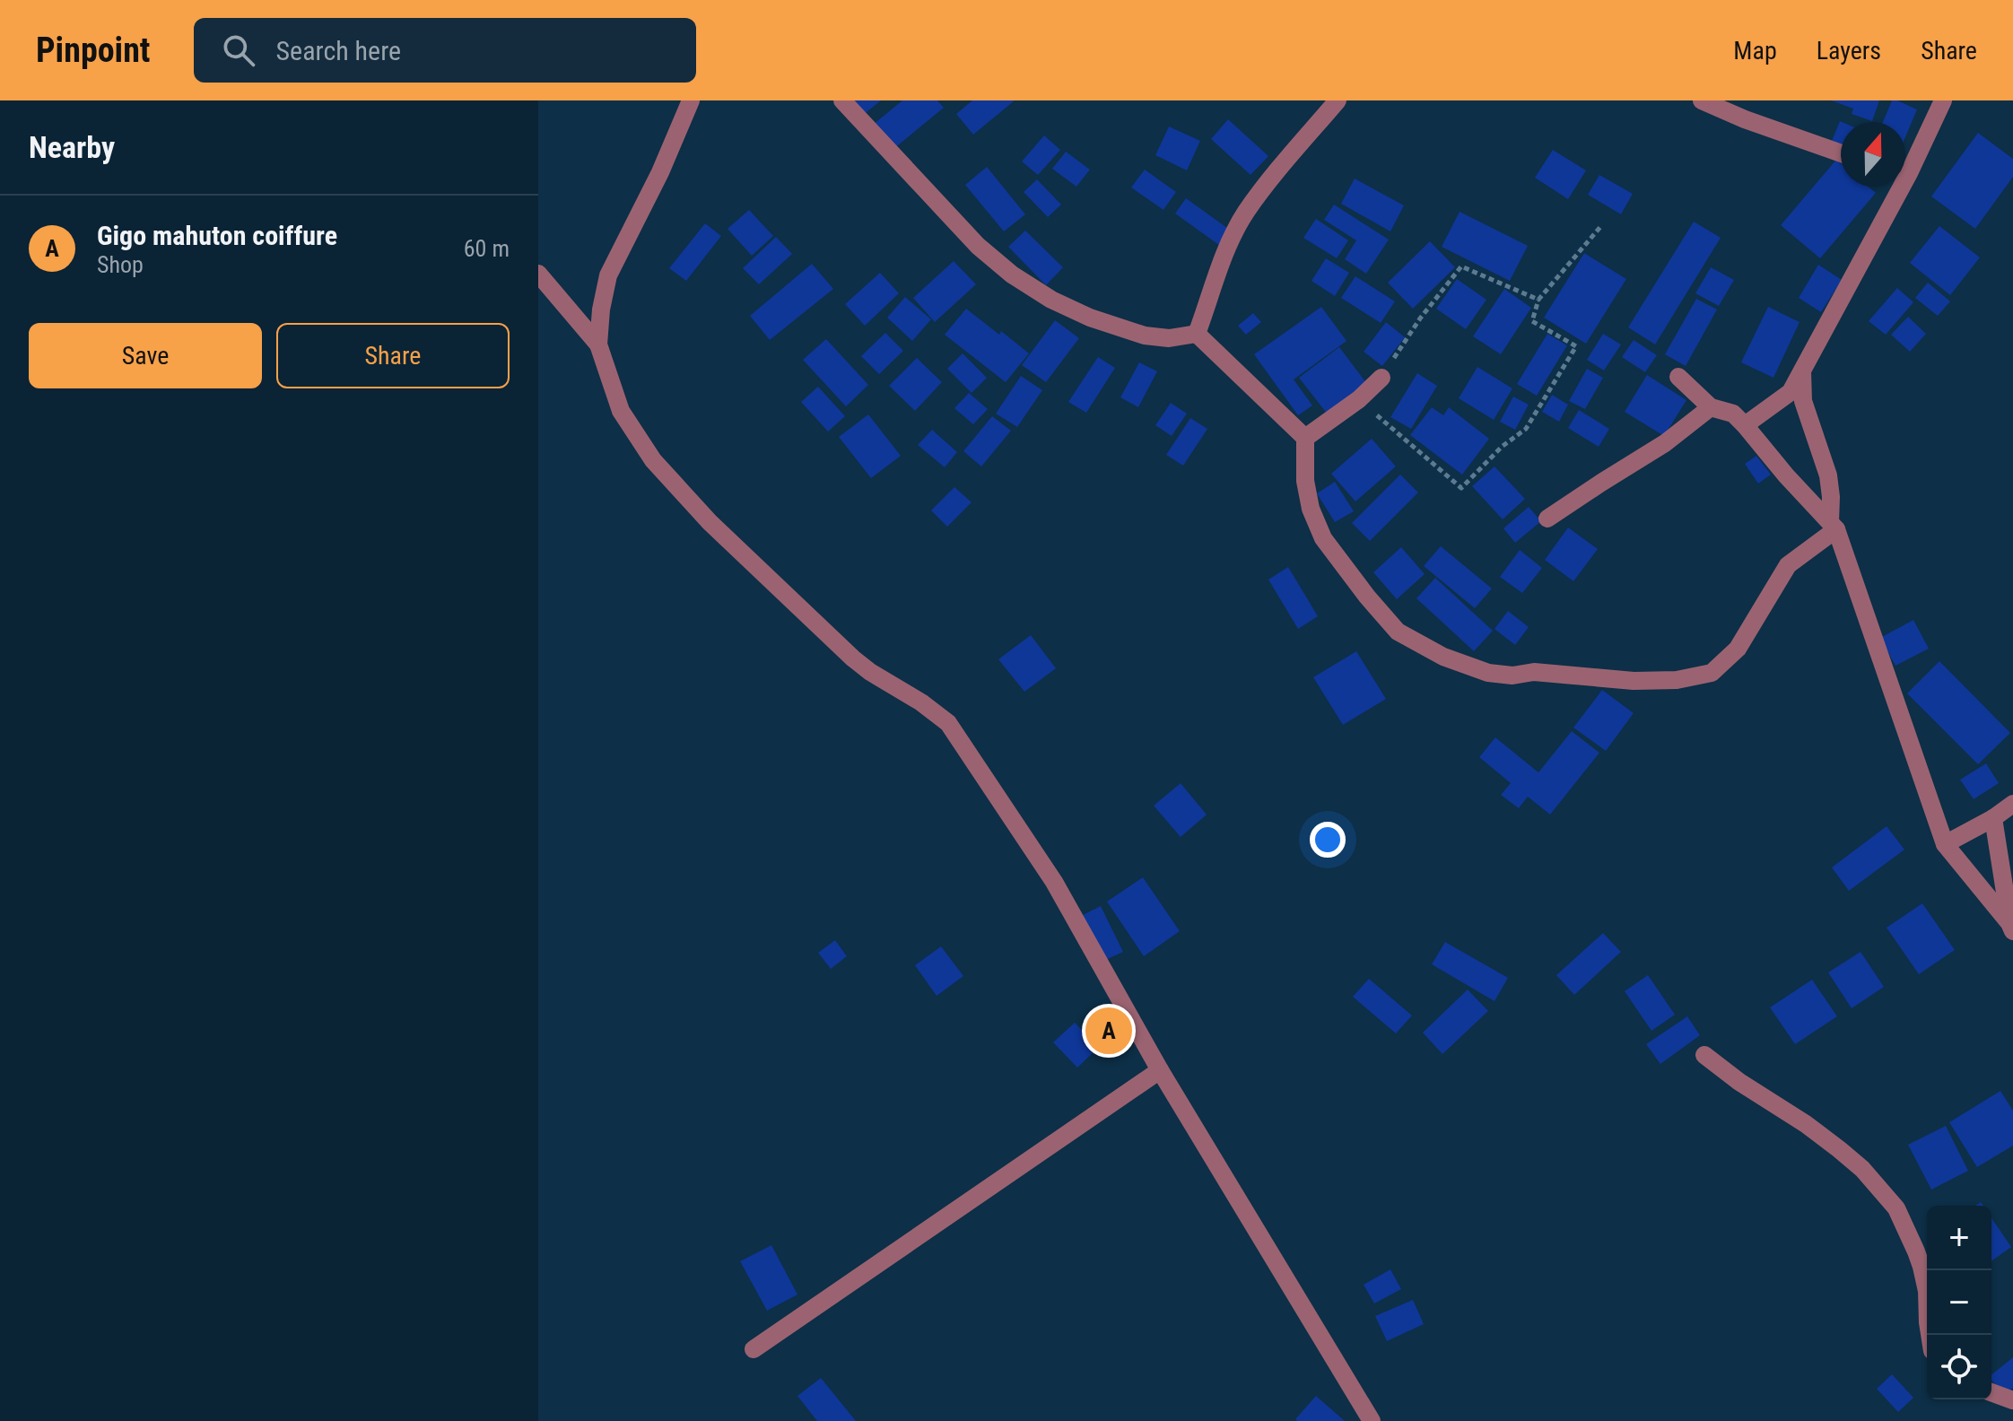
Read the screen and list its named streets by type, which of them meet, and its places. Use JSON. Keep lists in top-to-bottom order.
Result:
{
  "north": "top",
  "page": {
    "header": "Pinpoint",
    "search": "Search here",
    "nav": ["Map", "Layers", "Share"],
    "heading": "Nearby",
    "list": [
      {
        "mark": "A",
        "name": "Gigo mahuton coiffure",
        "note": "Shop",
        "value": "60 m"
      }
    ],
    "buttons": ["Save", "Share"],
    "pins": "A",
    "map_buttons": ["+", "−"]
  }
}
